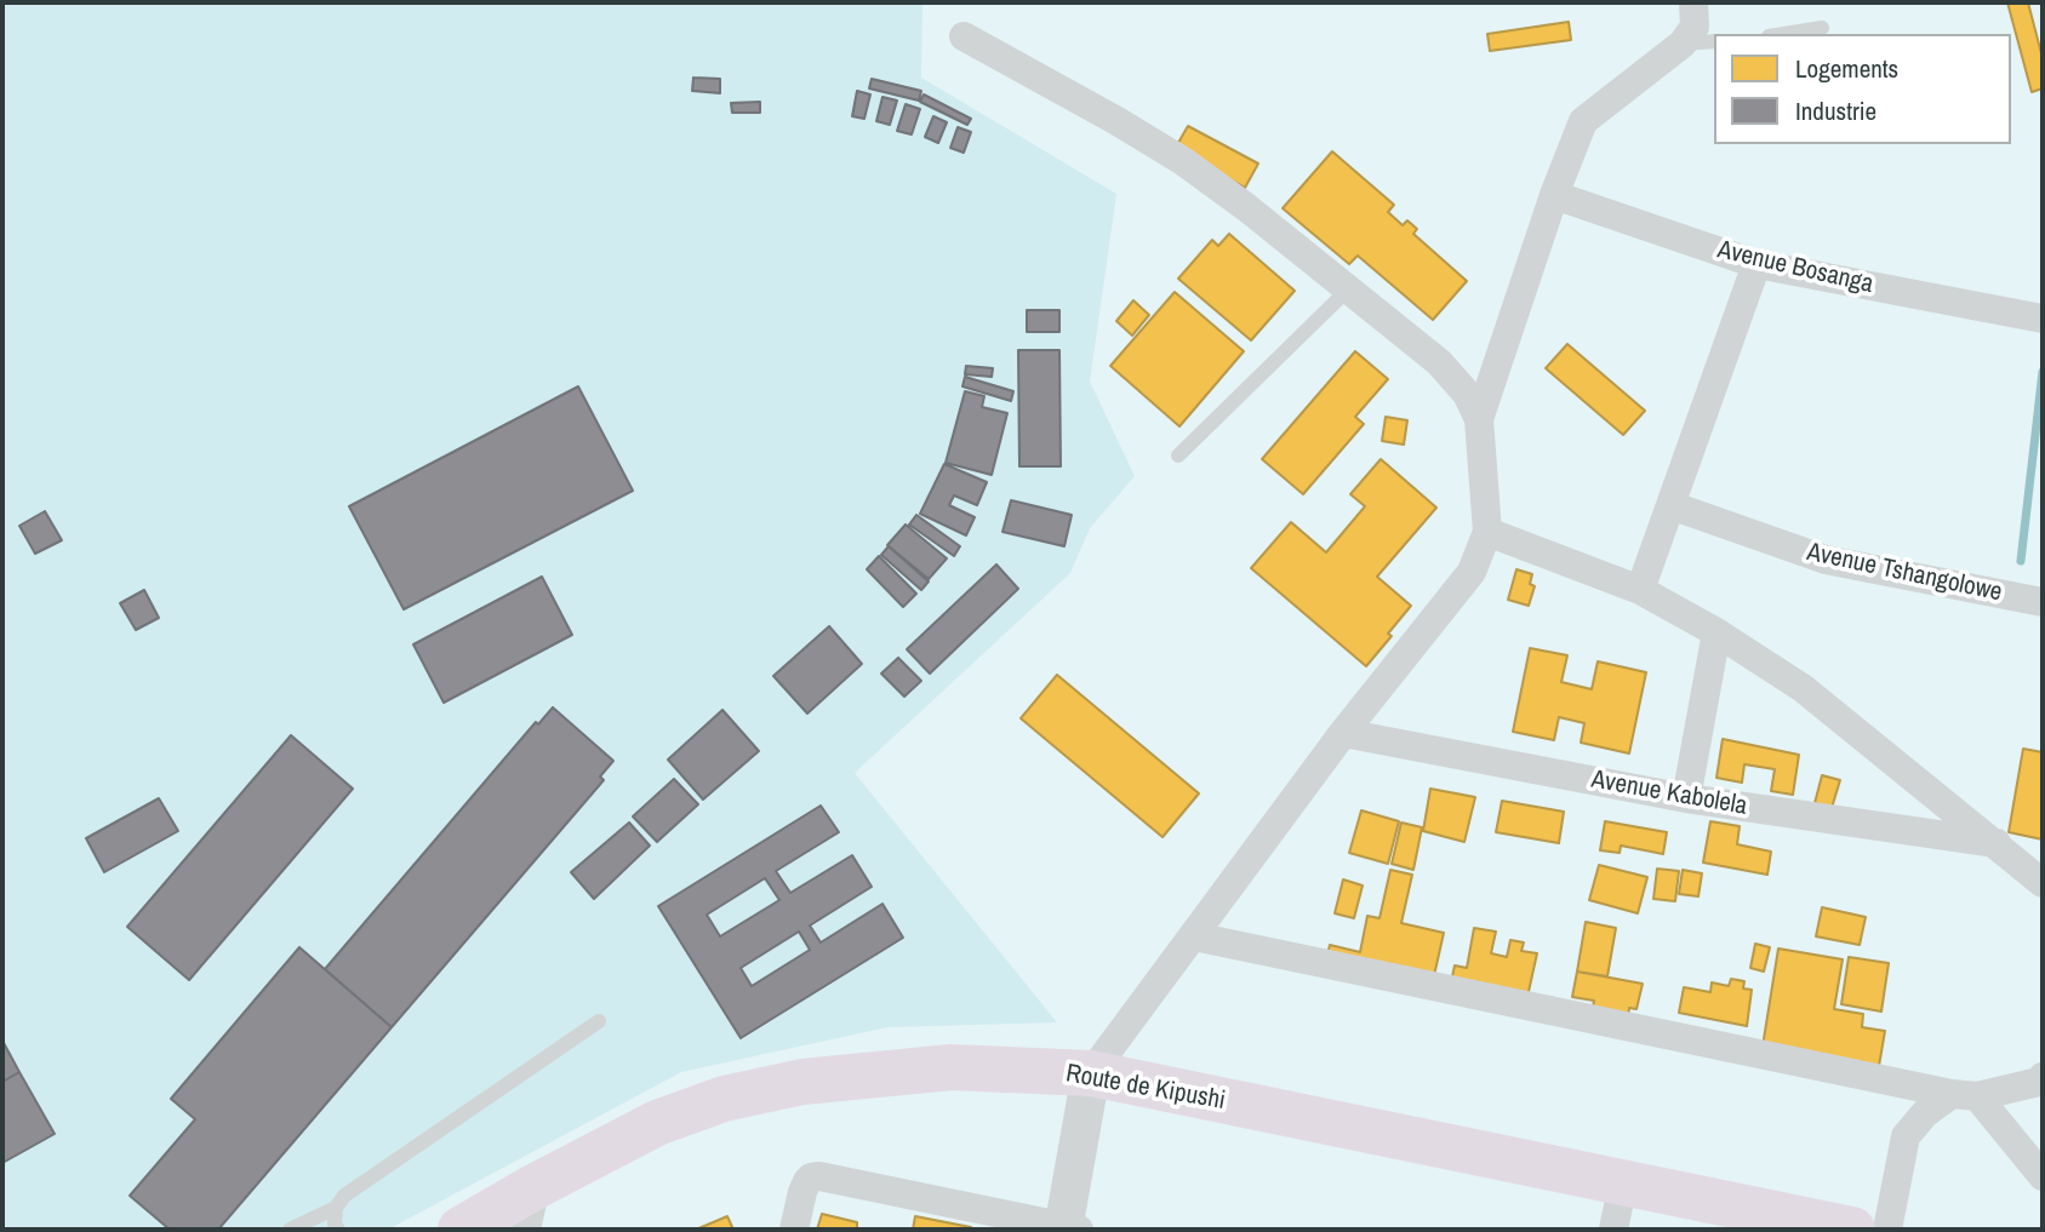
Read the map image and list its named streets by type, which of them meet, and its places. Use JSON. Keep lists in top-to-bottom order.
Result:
{
  "streets": {
    "highway": ["Route de Kipushi"],
    "street": ["Avenue Bosanga", "Avenue Tshangolowe", "Avenue Kabolela"]
  },
  "legend": ["Logements", "Industrie"]
}
